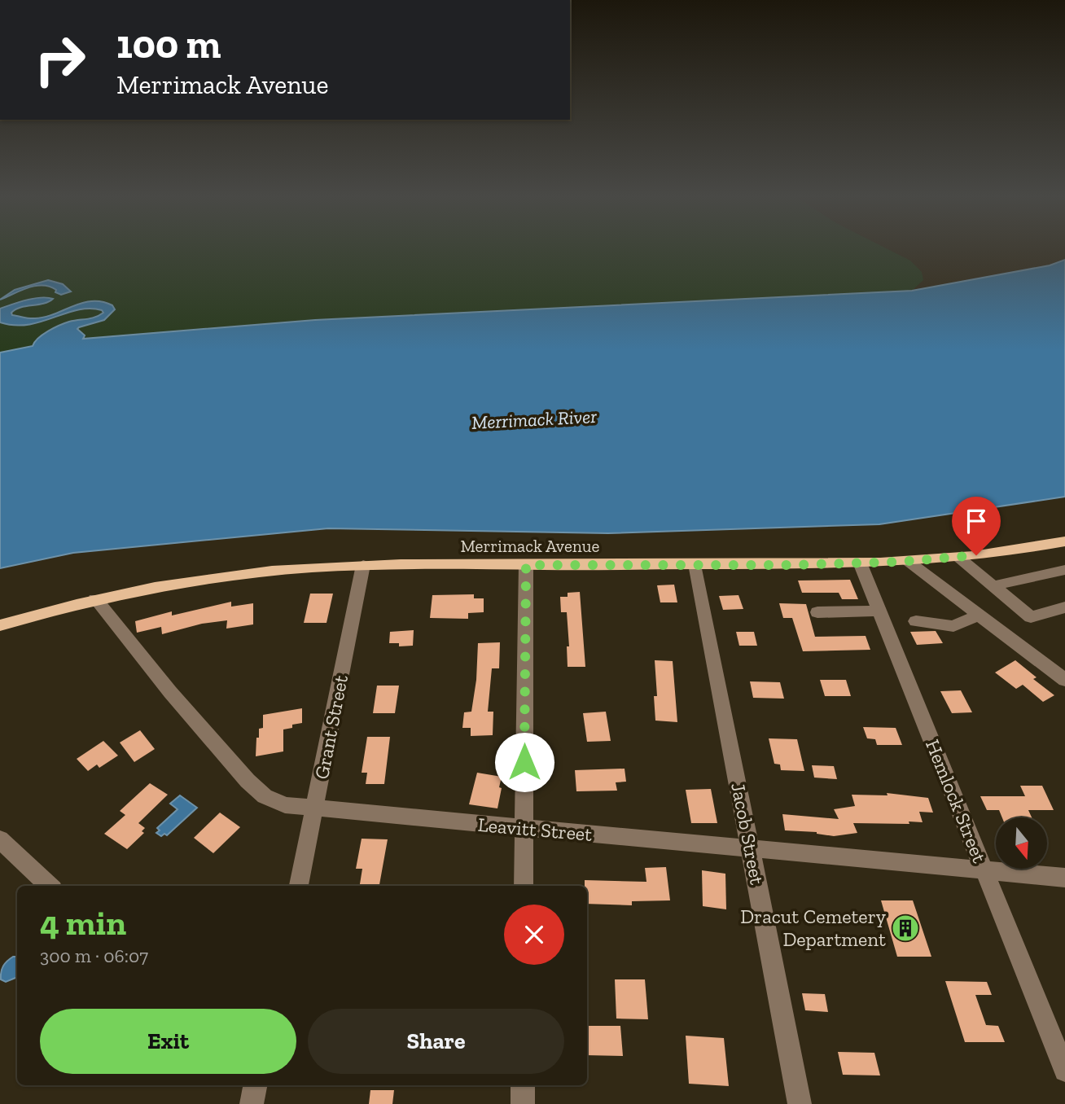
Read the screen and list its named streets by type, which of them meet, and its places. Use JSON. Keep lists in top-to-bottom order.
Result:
{
  "streets": {
    "main road": ["Merrimack Avenue"],
    "street": [
      "Grant Street",
      "Hemlock Street",
      "Leavitt Street",
      "Jacob Street"
    ]
  },
  "crossings": [
    ["Merrimack Avenue", "Grant Street"],
    ["Merrimack Avenue", "Hemlock Street"],
    ["Merrimack Avenue", "Leavitt Street"],
    ["Merrimack Avenue", "Jacob Street"],
    ["Grant Street", "Leavitt Street"],
    ["Hemlock Street", "Leavitt Street"],
    ["Leavitt Street", "Jacob Street"]
  ],
  "water": ["Merrimack River"],
  "places": {
    "building": ["Dracut Cemetery Department"]
  },
  "north": "bottom",
  "page": {
    "turn": ["100 m", "Merrimack Avenue"],
    "heading": ["4 min", "300 m · 06:07"],
    "buttons": ["Exit", "Share"]
  }
}
